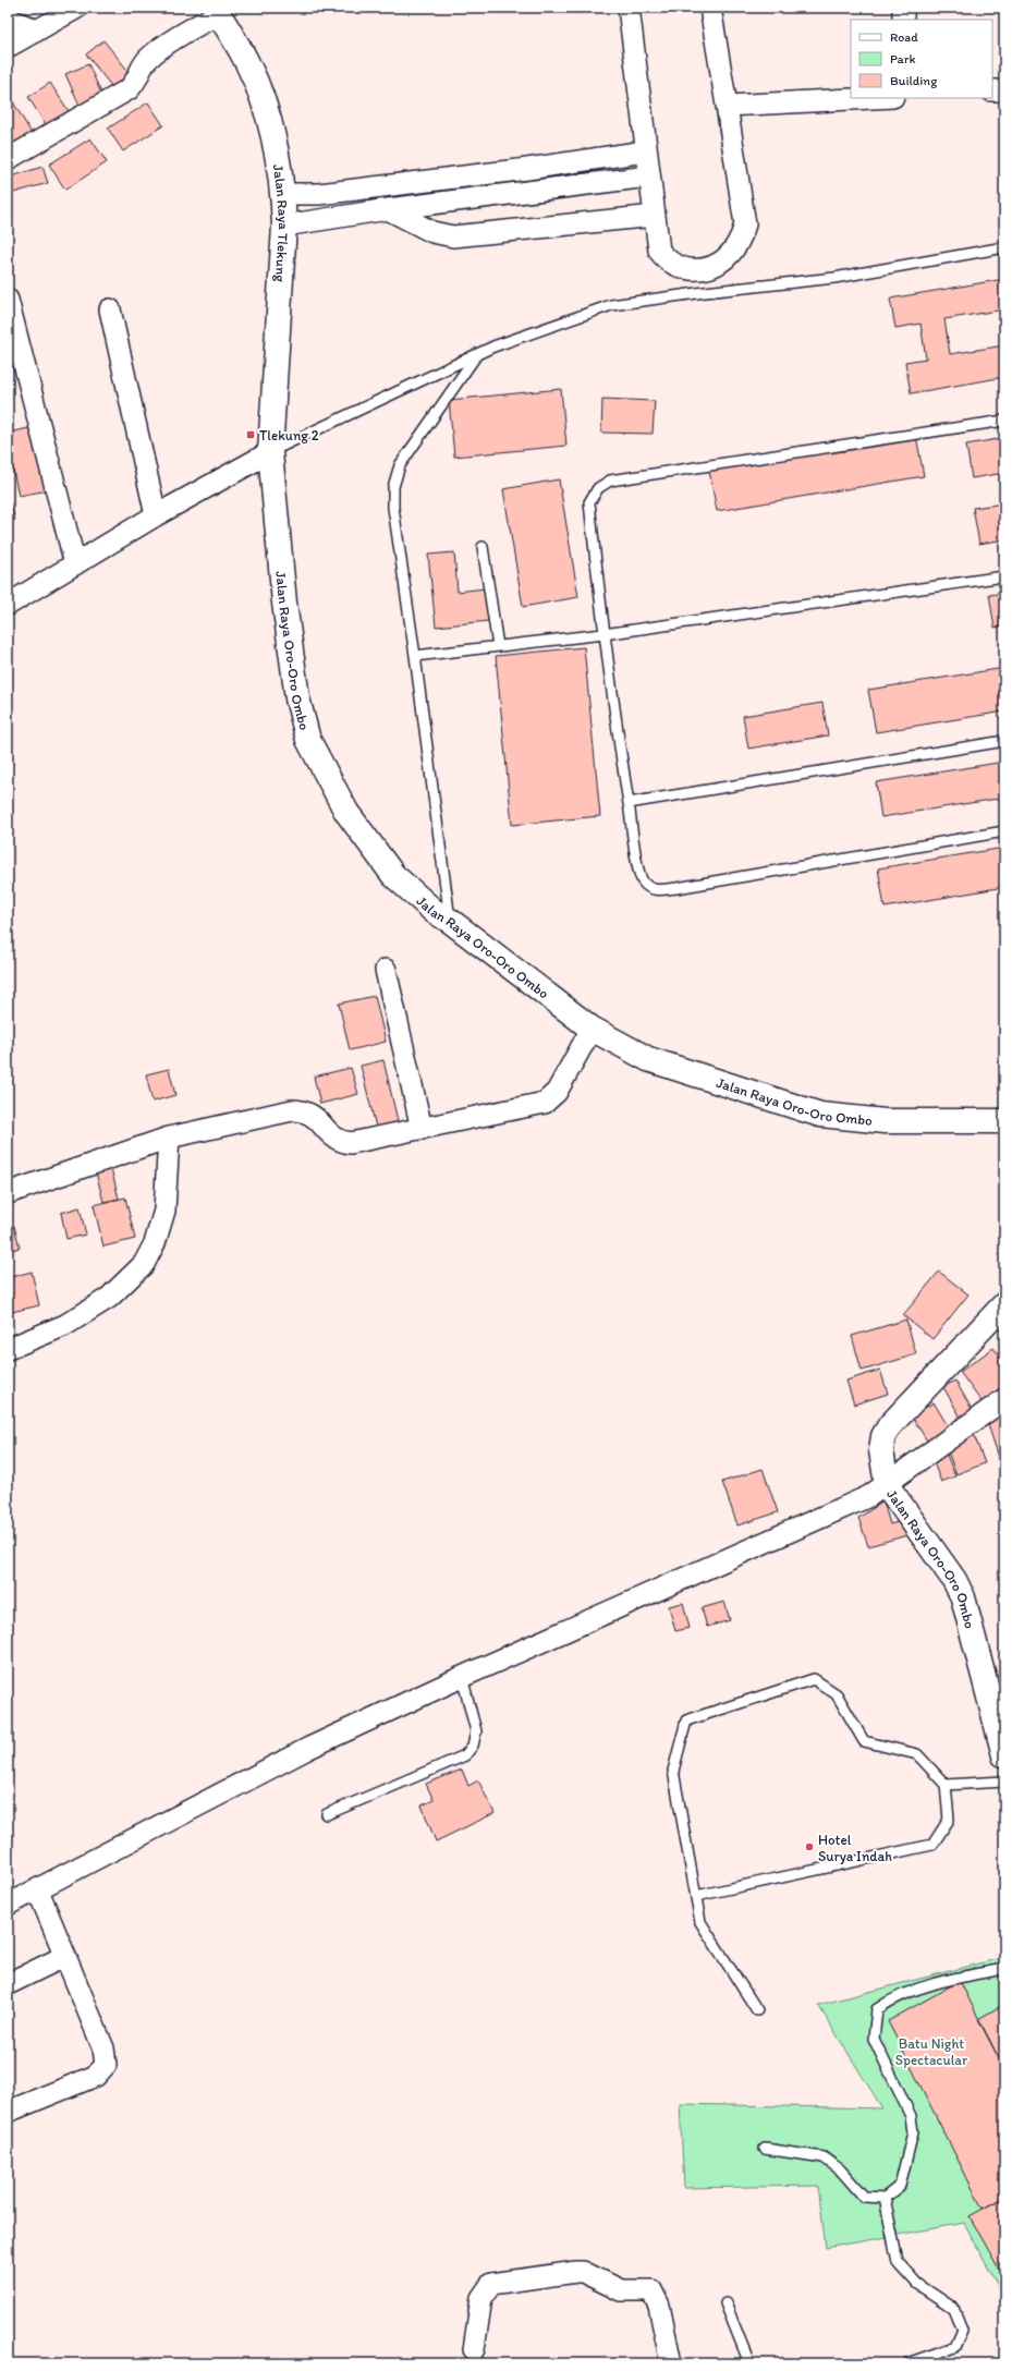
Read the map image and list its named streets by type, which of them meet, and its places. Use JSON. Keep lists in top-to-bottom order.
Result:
{
  "streets": {
    "main road": ["Jalan Raya Tlekung", "Jalan Raya Oro-Oro Ombo"]
  },
  "crossings": [
    ["Jalan Raya Tlekung", "Jalan Raya Oro-Oro Ombo"]
  ],
  "parks": ["Batu Night Spectacular"],
  "places": {
    "transit": ["Tlekung 2"],
    "other": ["Hotel Surya Indah"]
  },
  "legend": ["Road", "Park", "Building"]
}
